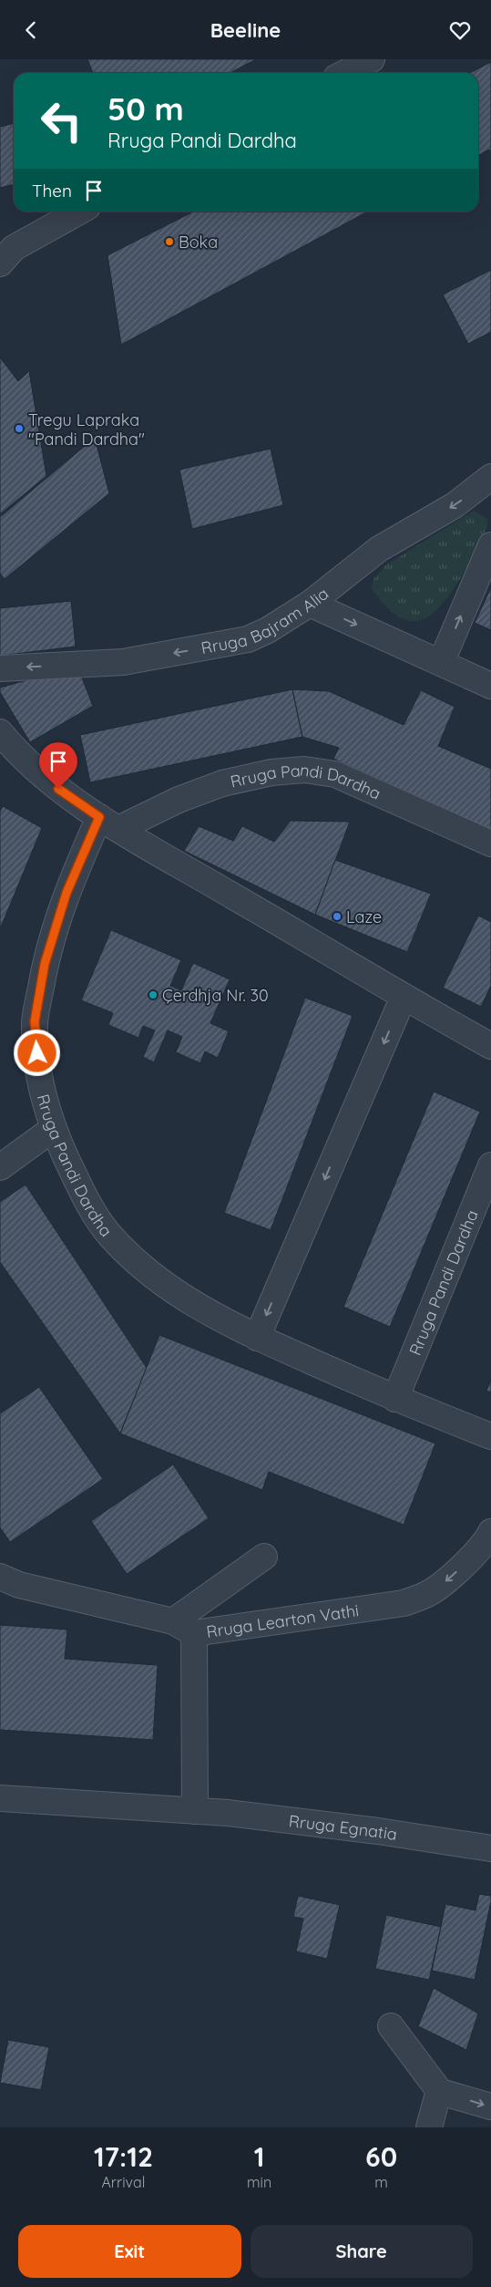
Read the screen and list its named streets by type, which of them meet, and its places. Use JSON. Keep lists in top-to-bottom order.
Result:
{
  "streets": {
    "street": [
      "Rruga Bajram Alia",
      "Rruga Pandi Dardha",
      "Rruga Learton Vathi",
      "Rruga Egnatia"
    ]
  },
  "one_way": ["Rruga Bajram Alia", "Rruga Learton Vathi"],
  "places": [
    "Boka",
    "Tregu Lapraka \"Pandi Dardha\"",
    "Laze",
    "Çerdhja Nr. 30"
  ],
  "page": {
    "header": "Beeline",
    "turn": ["50 m", "Rruga Pandi Dardha"],
    "then": "Then",
    "eta": [
      "17:12",
      "Arrival",
      "1",
      "min",
      "60",
      "m"
    ],
    "buttons": ["Exit", "Share"]
  }
}
